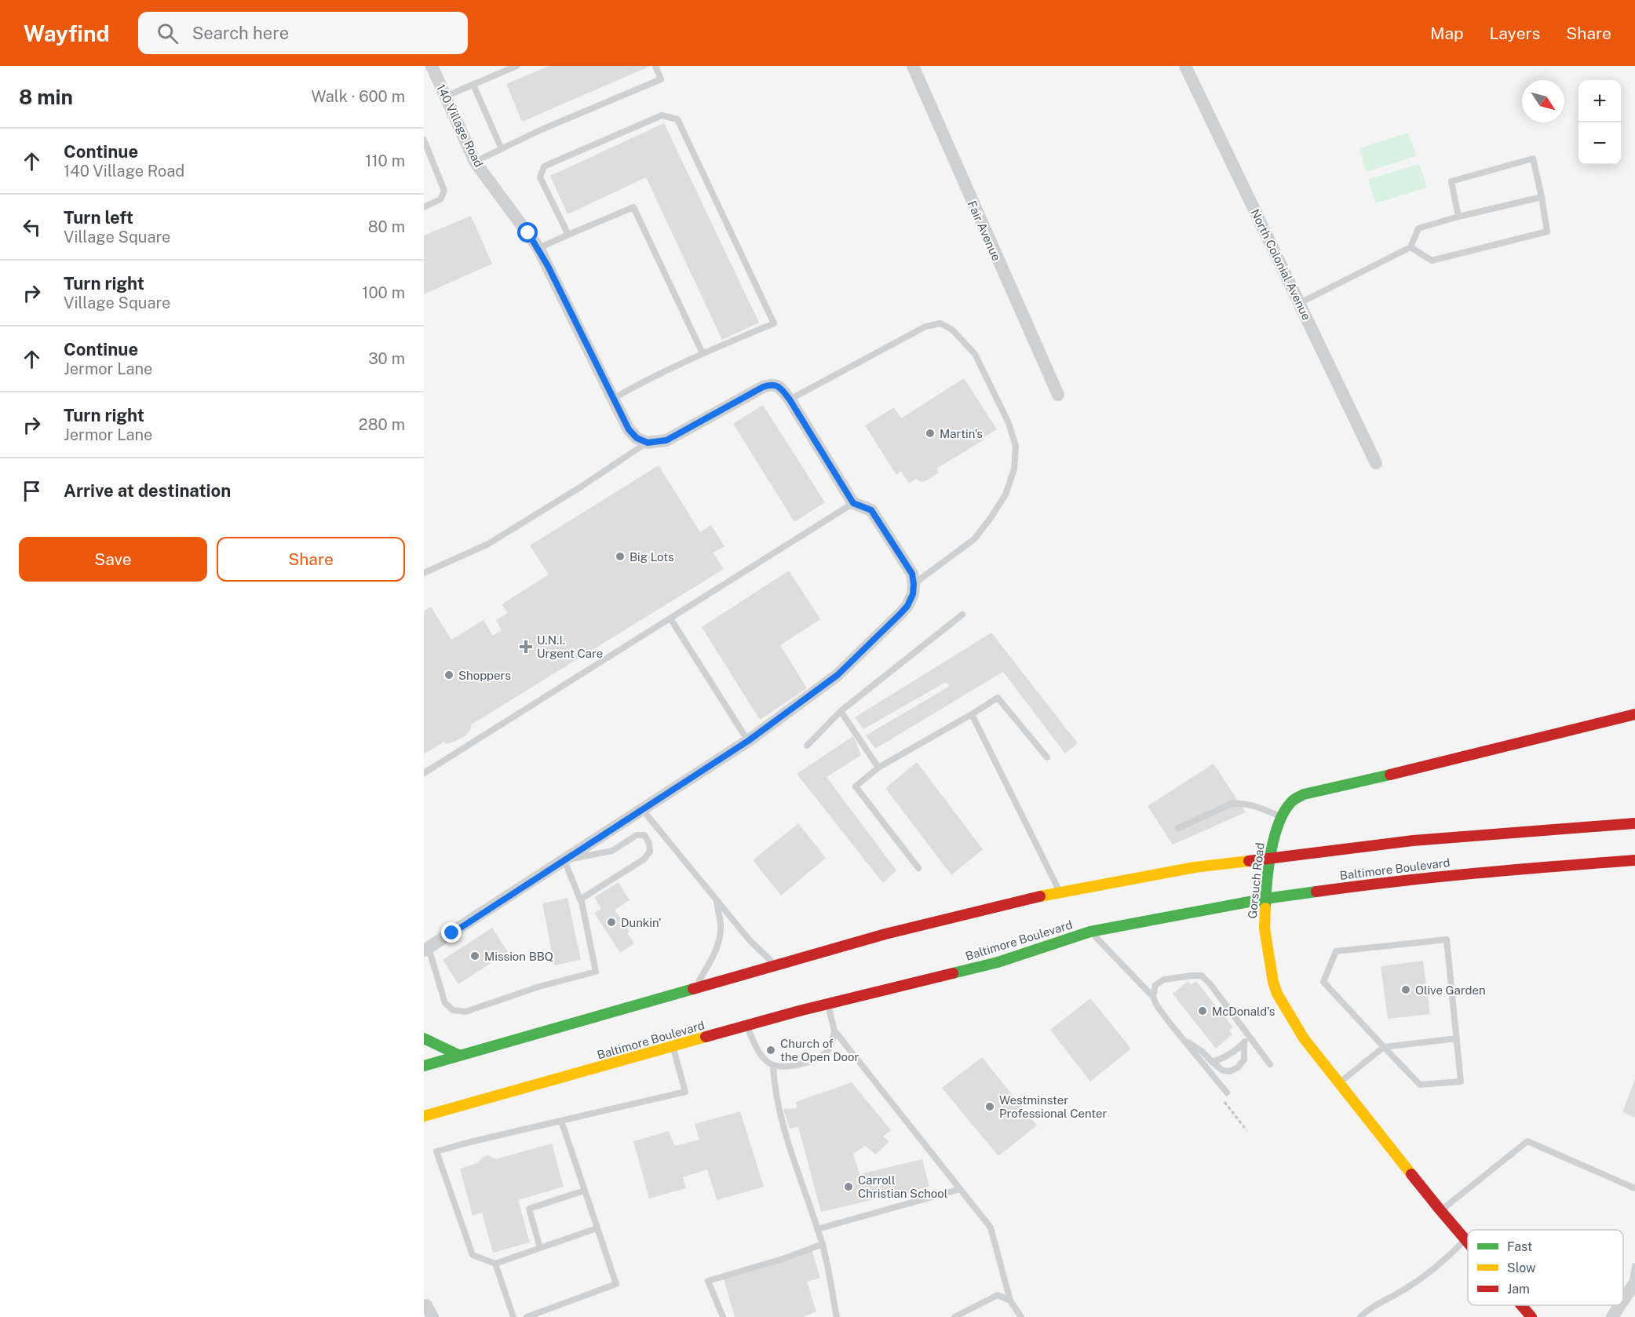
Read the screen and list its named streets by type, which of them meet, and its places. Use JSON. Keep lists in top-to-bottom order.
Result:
{
  "streets": {
    "main road": ["Baltimore Boulevard", "Gorsuch Road"],
    "street": ["140 Village Road", "Fair Avenue", "North Colonial Avenue"]
  },
  "crossings": [
    ["Baltimore Boulevard", "Gorsuch Road"]
  ],
  "places": {
    "other": [
      "Martin's",
      "Big Lots",
      "Shoppers",
      "Dunkin'",
      "Mission BBQ",
      "Olive Garden",
      "McDonald's",
      "Church of the Open Door",
      "Westminster Professional Center",
      "Carroll Christian School"
    ],
    "health": ["U.N.I. Urgent Care"]
  },
  "legend": ["Fast", "Slow", "Jam"],
  "north": "bottom right",
  "page": {
    "header": "Wayfind",
    "search": "Search here",
    "nav": ["Map", "Layers", "Share"],
    "heading": ["8 min", "Walk · 600 m"],
    "map_buttons": ["+", "−"],
    "list": [
      ["Continue", "140 Village Road", "110 m"],
      ["Turn left", "Village Square", "80 m"],
      ["Turn right", "Village Square", "100 m"],
      ["Continue", "Jermor Lane", "30 m"],
      ["Turn right", "Jermor Lane", "280 m"],
      "Arrive at destination"
    ],
    "buttons": ["Save", "Share"]
  }
}
